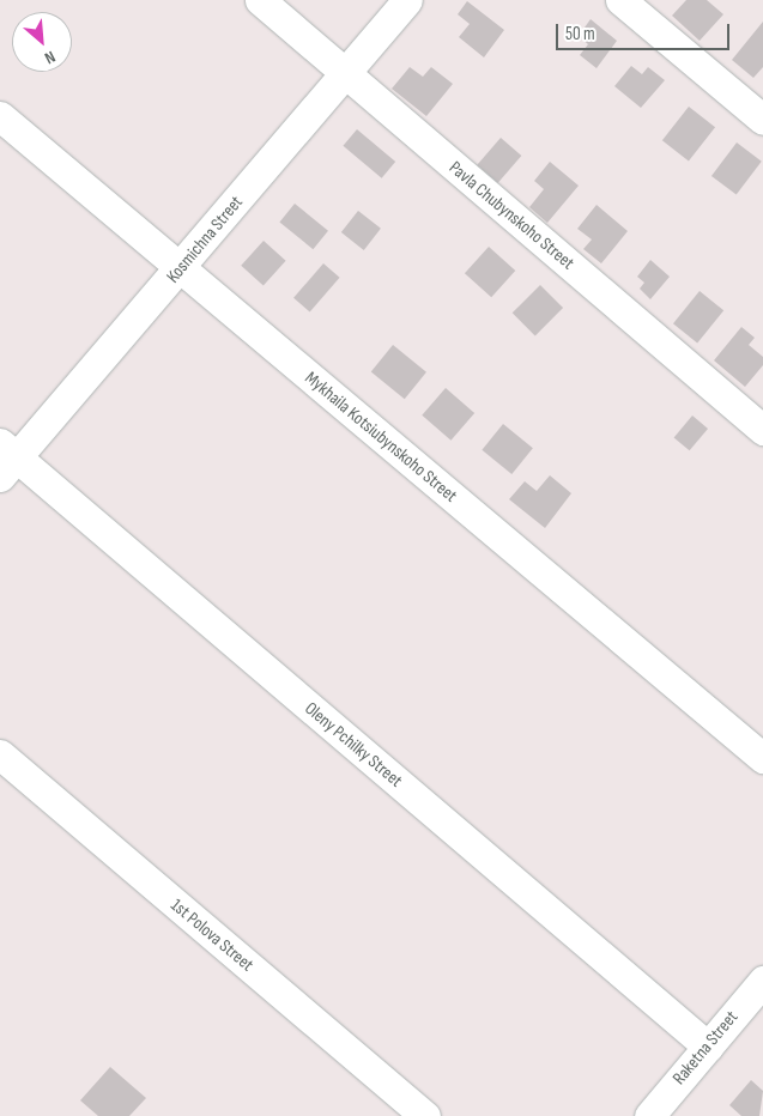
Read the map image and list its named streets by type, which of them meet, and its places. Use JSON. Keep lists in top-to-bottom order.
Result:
{
  "streets": {
    "street": [
      "Pavla Chubynskoho Street",
      "Kosmichna Street",
      "Mykhaila Kotsiubynskoho Street",
      "Oleny Pchilky Street",
      "1st Polova Street",
      "Raketna Street"
    ]
  },
  "crossings": [
    ["Pavla Chubynskoho Street", "Kosmichna Street"],
    ["Kosmichna Street", "Mykhaila Kotsiubynskoho Street"],
    ["Kosmichna Street", "Oleny Pchilky Street"],
    ["Oleny Pchilky Street", "Raketna Street"]
  ],
  "scale_bar": "50 m",
  "north": "bottom right"
}
